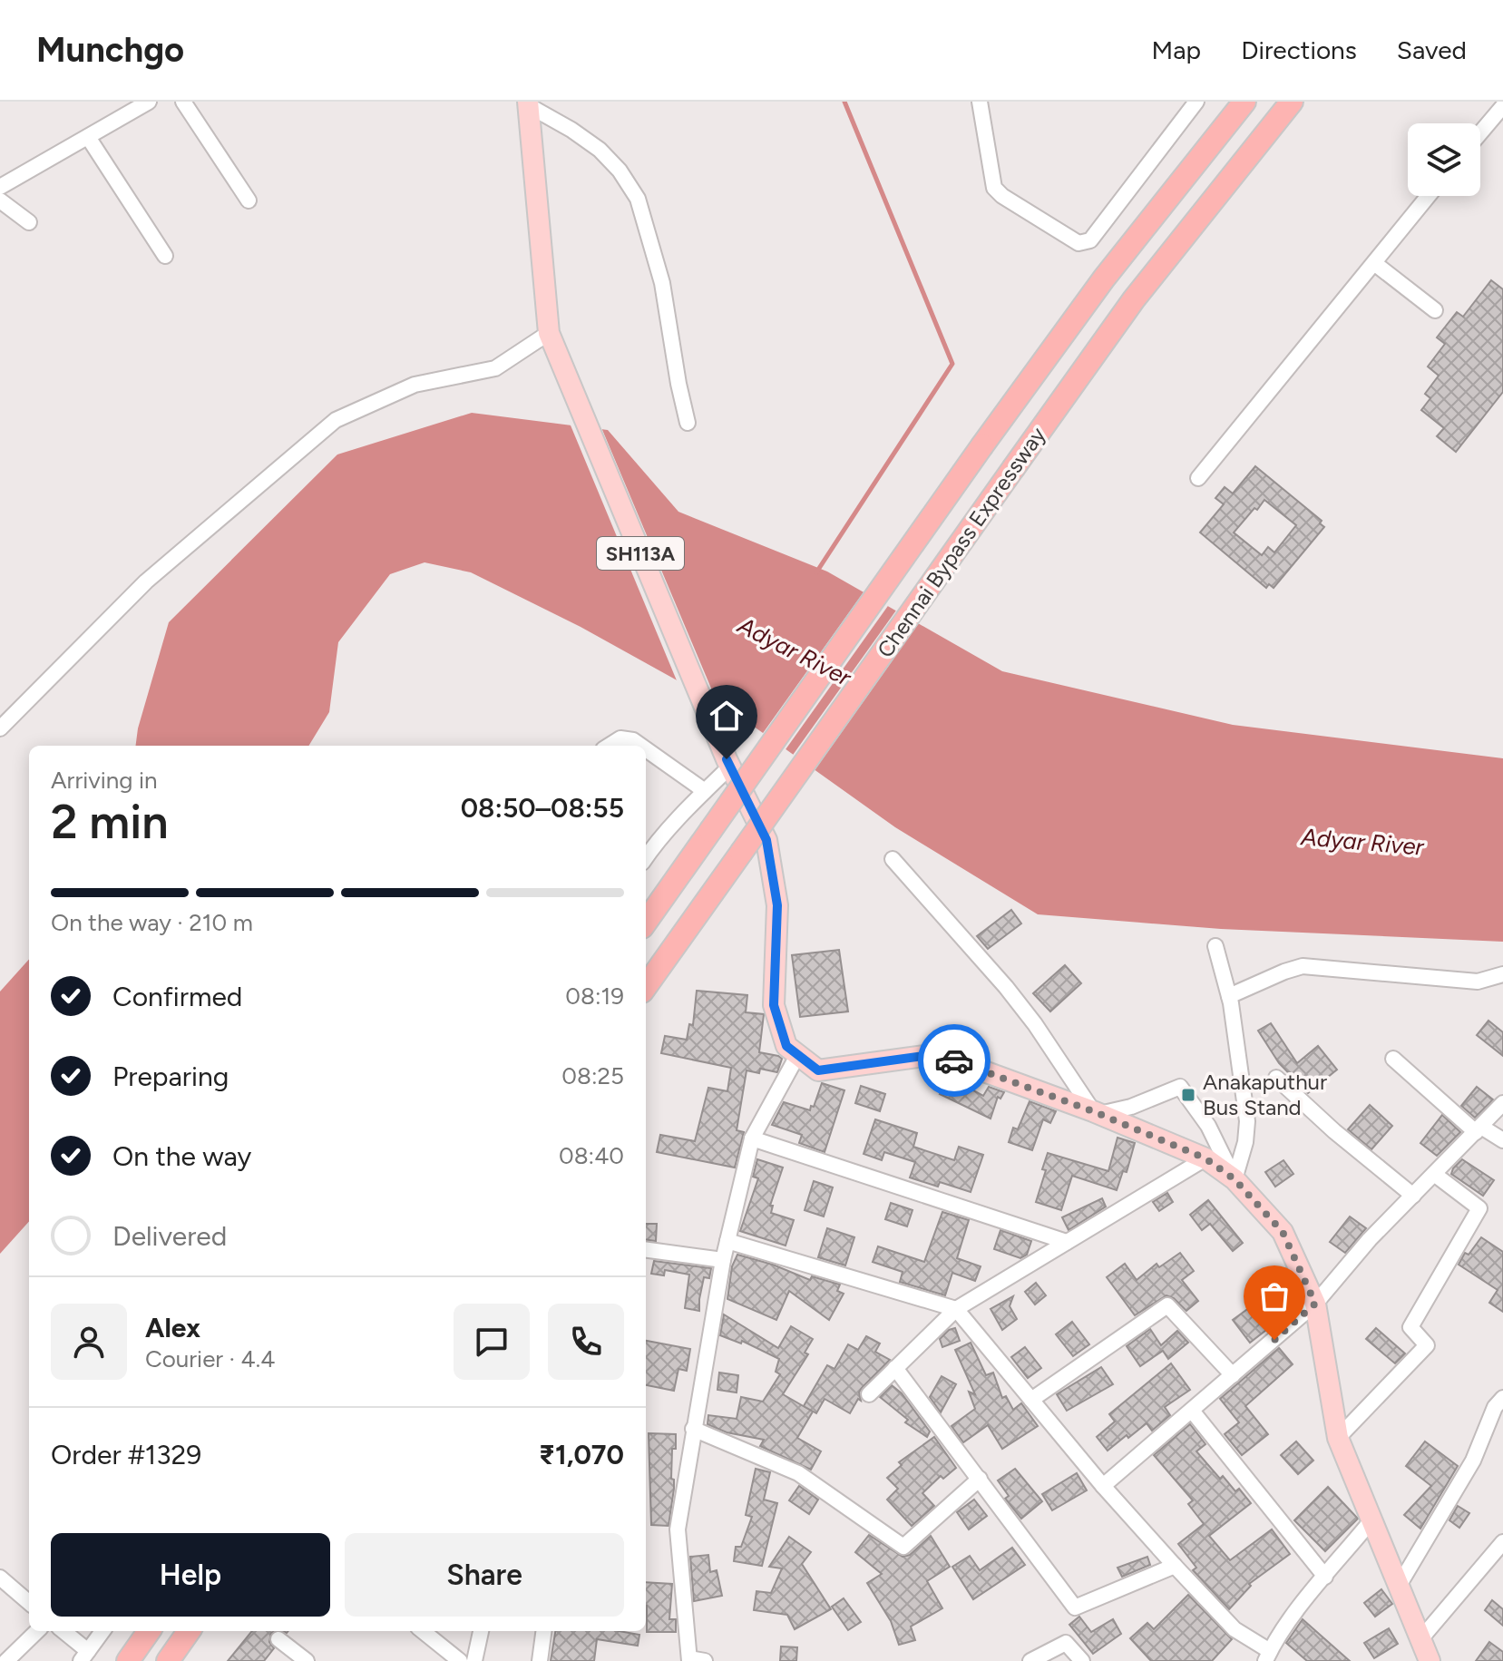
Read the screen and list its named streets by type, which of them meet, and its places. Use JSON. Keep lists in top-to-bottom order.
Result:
{
  "streets": {
    "highway": ["Chennai Bypass Expressway"],
    "main road": ["SH113A"]
  },
  "water": ["Adyar River"],
  "places": {
    "transit": ["Anakaputhur Bus Stand"]
  },
  "page": {
    "header": "Munchgo",
    "nav": ["Map", "Directions", "Saved"],
    "heading": ["2 min", "Arriving in", "08:50–08:55"],
    "panel": [
      "Alex",
      "Courier · 4.4",
      "Order #1329",
      "₹1,070"
    ],
    "bar": "On the way · 210 m",
    "list": [
      ["Confirmed", "08:19"],
      ["Preparing", "08:25"],
      ["On the way", "08:40"],
      "Delivered"
    ],
    "buttons": ["Help", "Share"]
  }
}
